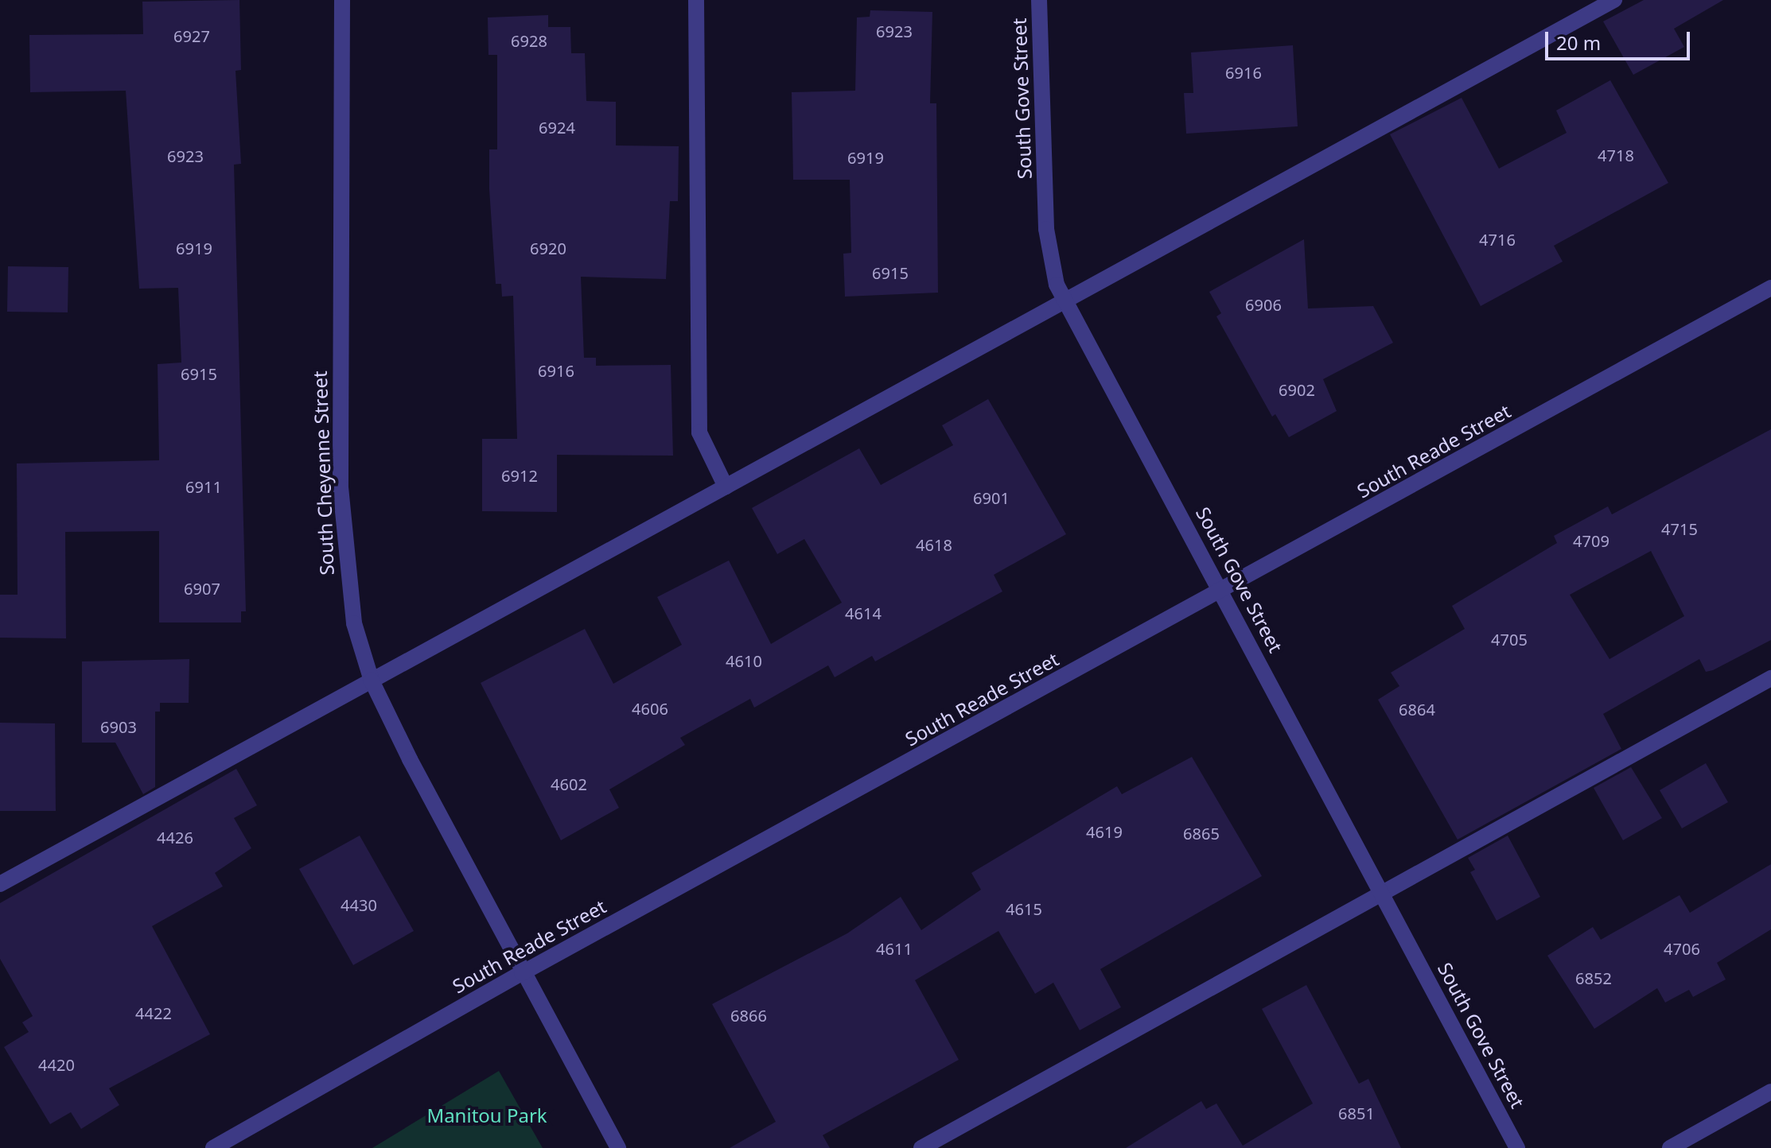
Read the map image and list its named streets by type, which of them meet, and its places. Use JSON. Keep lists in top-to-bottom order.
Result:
{
  "streets": {
    "street": ["South Gove Street", "South Reade Street", "South Cheyenne Street"]
  },
  "crossings": [
    ["South Gove Street", "South Reade Street"],
    ["South Reade Street", "South Cheyenne Street"]
  ],
  "parks": ["Manitou Park"],
  "house_numbers": [
    "6923",
    "6927",
    "6928",
    "6916",
    "6924",
    "4718",
    "6923",
    "6919",
    "4716",
    "6919",
    "6920",
    "6915",
    "6906",
    "6916",
    "6915",
    "6902",
    "6912",
    "6911",
    "6901",
    "4715",
    "4709",
    "4618",
    "6907",
    "4614",
    "4705",
    "4610",
    "4606",
    "6864",
    "6903",
    "4602",
    "4619",
    "6865",
    "4426",
    "4430",
    "4615",
    "4611",
    "4706",
    "6852",
    "4422",
    "6866",
    "4420",
    "6851"
  ],
  "scale_bar": "20 m"
}
